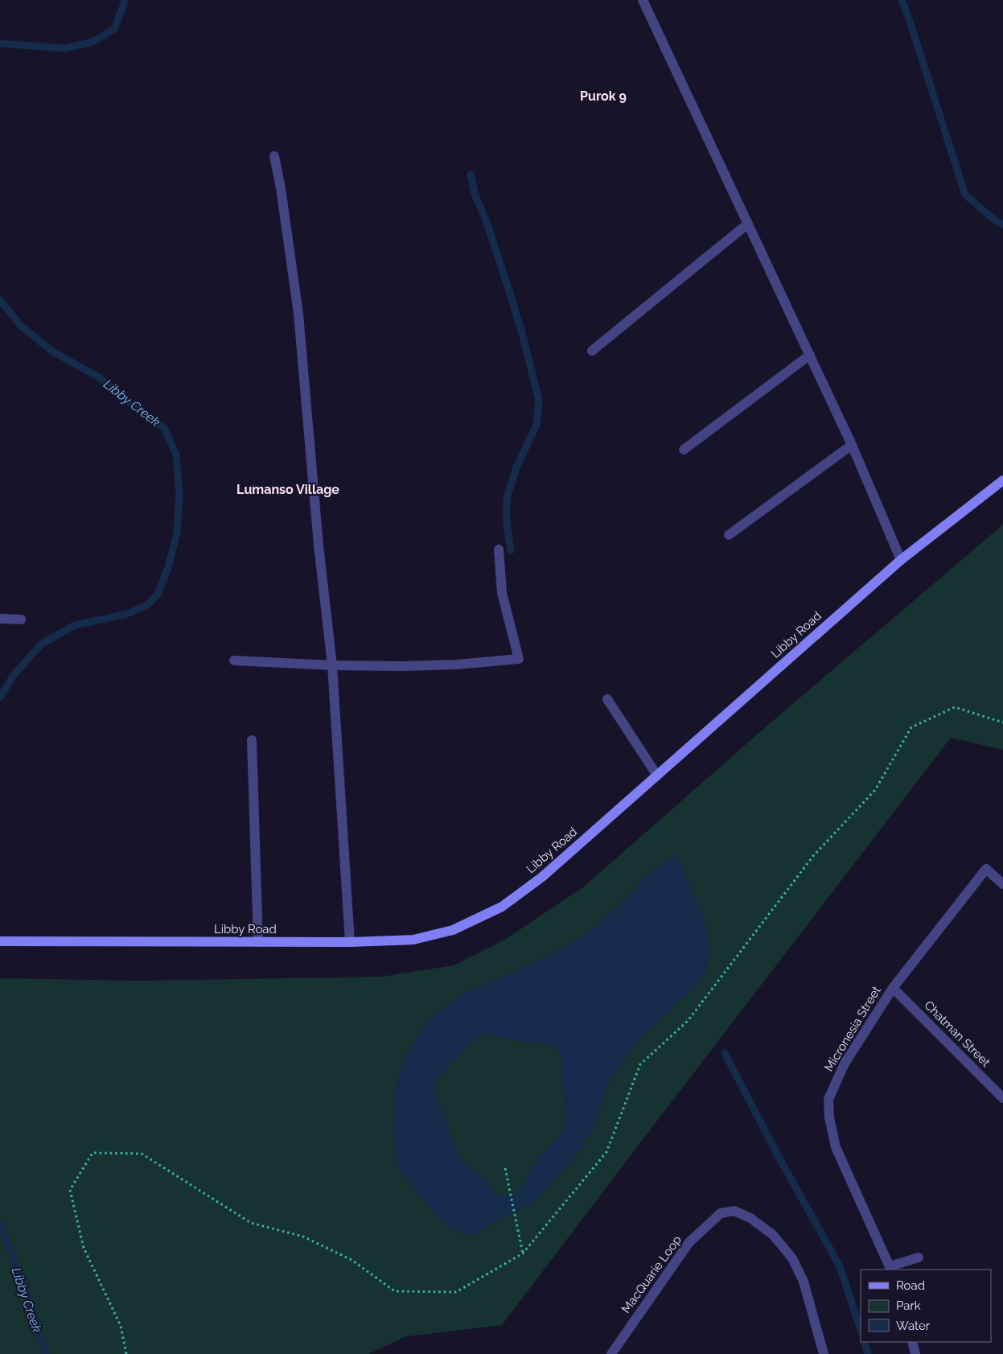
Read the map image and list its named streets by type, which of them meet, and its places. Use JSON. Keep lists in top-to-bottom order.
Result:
{
  "streets": {
    "main road": ["Libby Road"],
    "street": ["Micronesia Street", "Chatman Street", "MacQuarie Loop"]
  },
  "crossings": [
    ["Micronesia Street", "Chatman Street"]
  ],
  "districts": ["Purok 9", "Lumanso Village"],
  "water": ["Libby Creek"],
  "legend": ["Road", "Park", "Water"]
}
